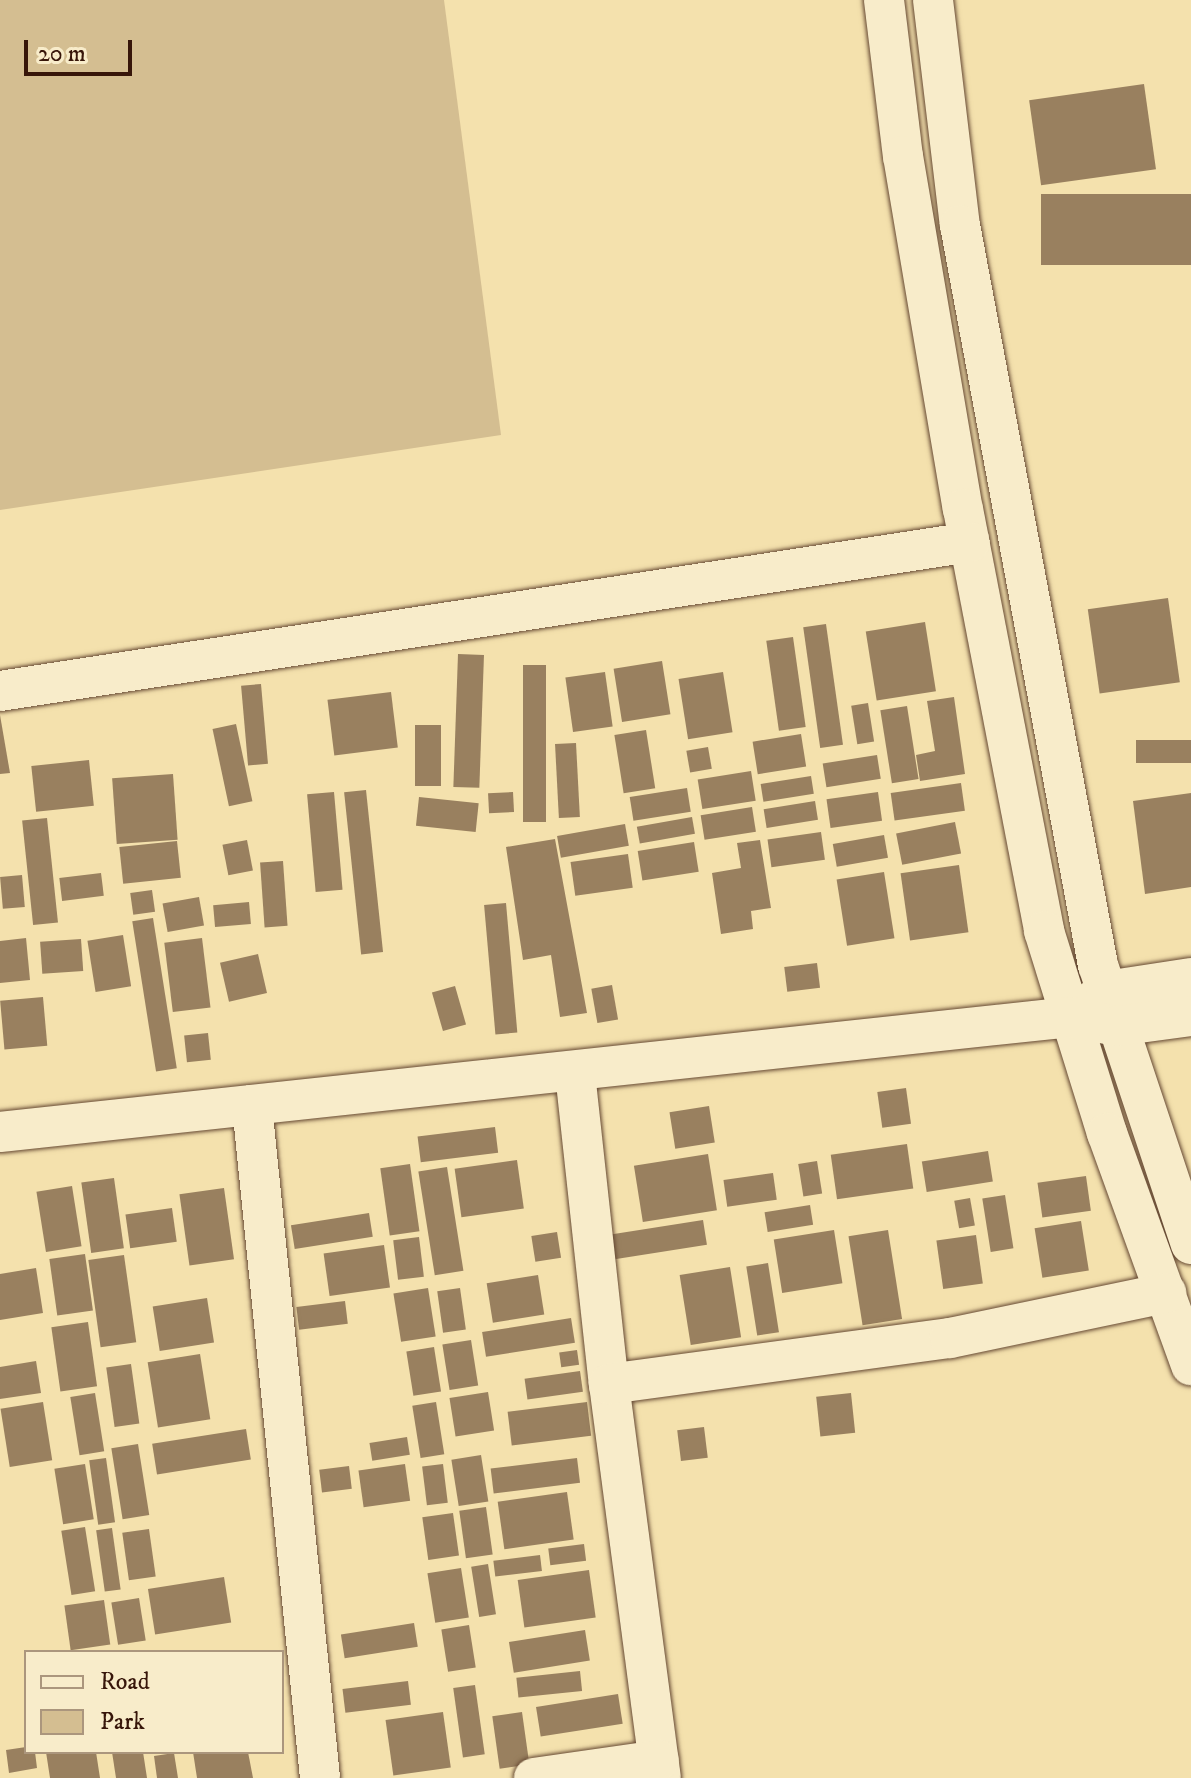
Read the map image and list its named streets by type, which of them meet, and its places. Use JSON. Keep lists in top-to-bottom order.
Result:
{
  "legend": ["Road", "Park"],
  "scale_bar": "20 m"
}
